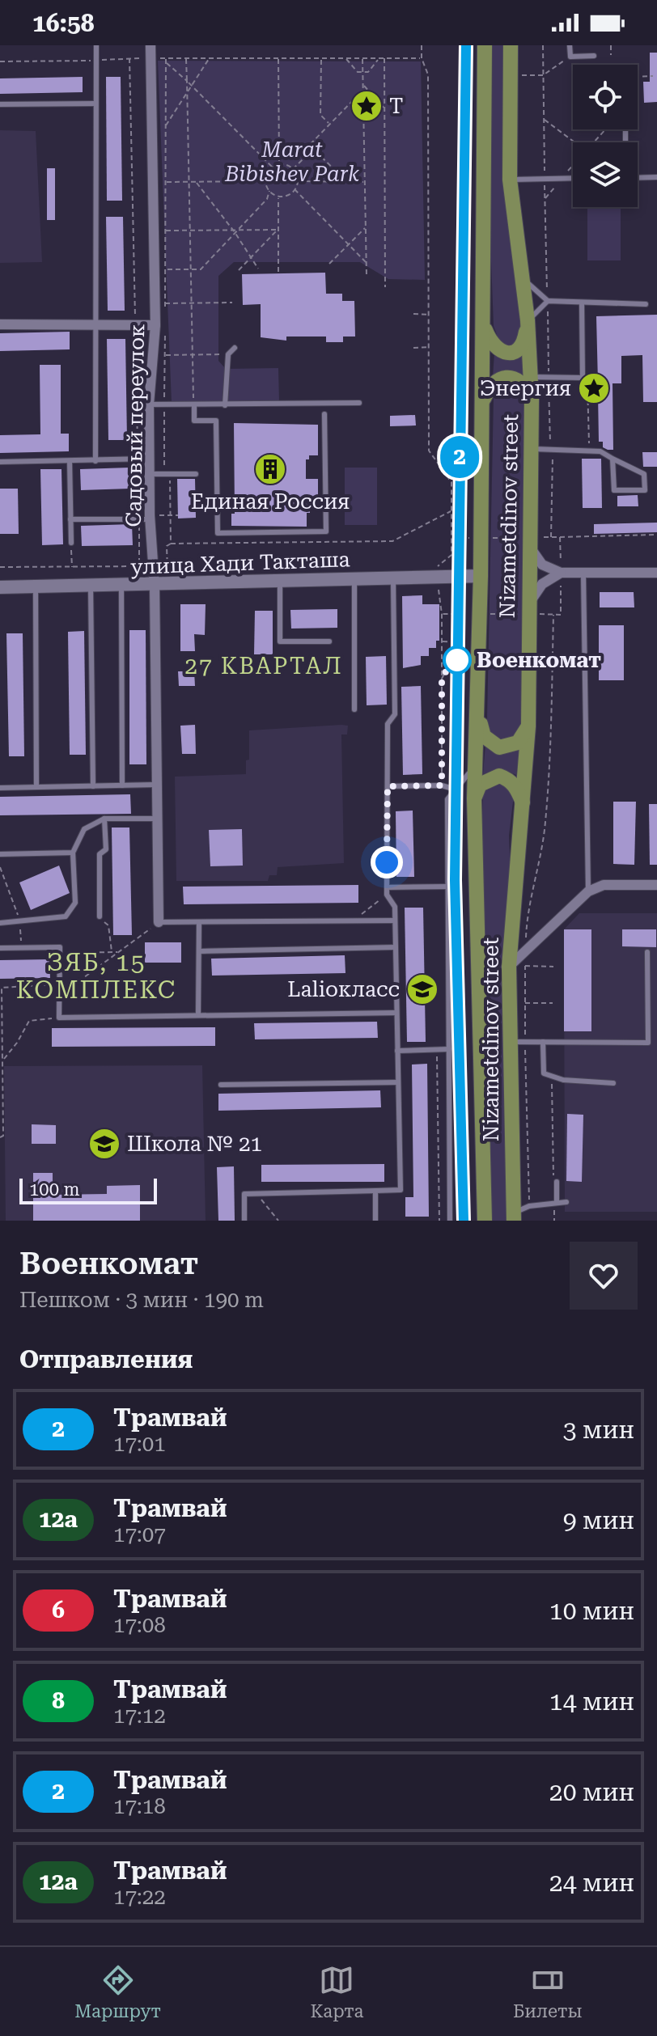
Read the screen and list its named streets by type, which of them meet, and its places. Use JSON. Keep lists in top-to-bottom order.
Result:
{
  "streets": {
    "main road": ["Nizametdinov street", "улица Хади Такташа"],
    "street": ["Садовый переулок"]
  },
  "crossings": [
    ["Садовый переулок", "улица Хади Такташа"],
    ["Nizametdinov street", "улица Хади Такташа"]
  ],
  "districts": ["27 КВАРТАЛ", "ЗЯБ, 15 КОМПЛЕКС"],
  "parks": ["Marat Bibishev Park"],
  "places": {
    "place": ["Т", "Энергия"],
    "building": ["Единая Россия"],
    "other": ["Военкомат"],
    "school or university": ["Lalioкласс", "Школа № 21"]
  },
  "lines": ["tram line 2"],
  "scale_bar": "100 m",
  "page": {
    "status": "16:58",
    "on_map": "2",
    "scale": "100 m",
    "heading": [
      ["Военкомат", "Пешком · 3 мин · 190 m"],
      "Отправления"
    ],
    "list": [
      {
        "mark": "2",
        "name": "Трамвай",
        "note": "17:01",
        "value": "3 мин"
      },
      {
        "mark": "12а",
        "name": "Трамвай",
        "note": "17:07",
        "value": "9 мин"
      },
      {
        "mark": "6",
        "name": "Трамвай",
        "note": "17:08",
        "value": "10 мин"
      },
      {
        "mark": "8",
        "name": "Трамвай",
        "note": "17:12",
        "value": "14 мин"
      },
      {
        "mark": "2",
        "name": "Трамвай",
        "note": "17:18",
        "value": "20 мин"
      },
      {
        "mark": "12а",
        "name": "Трамвай",
        "note": "17:22",
        "value": "24 мин"
      }
    ],
    "tabs": ["Маршрут", "Карта", "Билеты"]
  }
}
